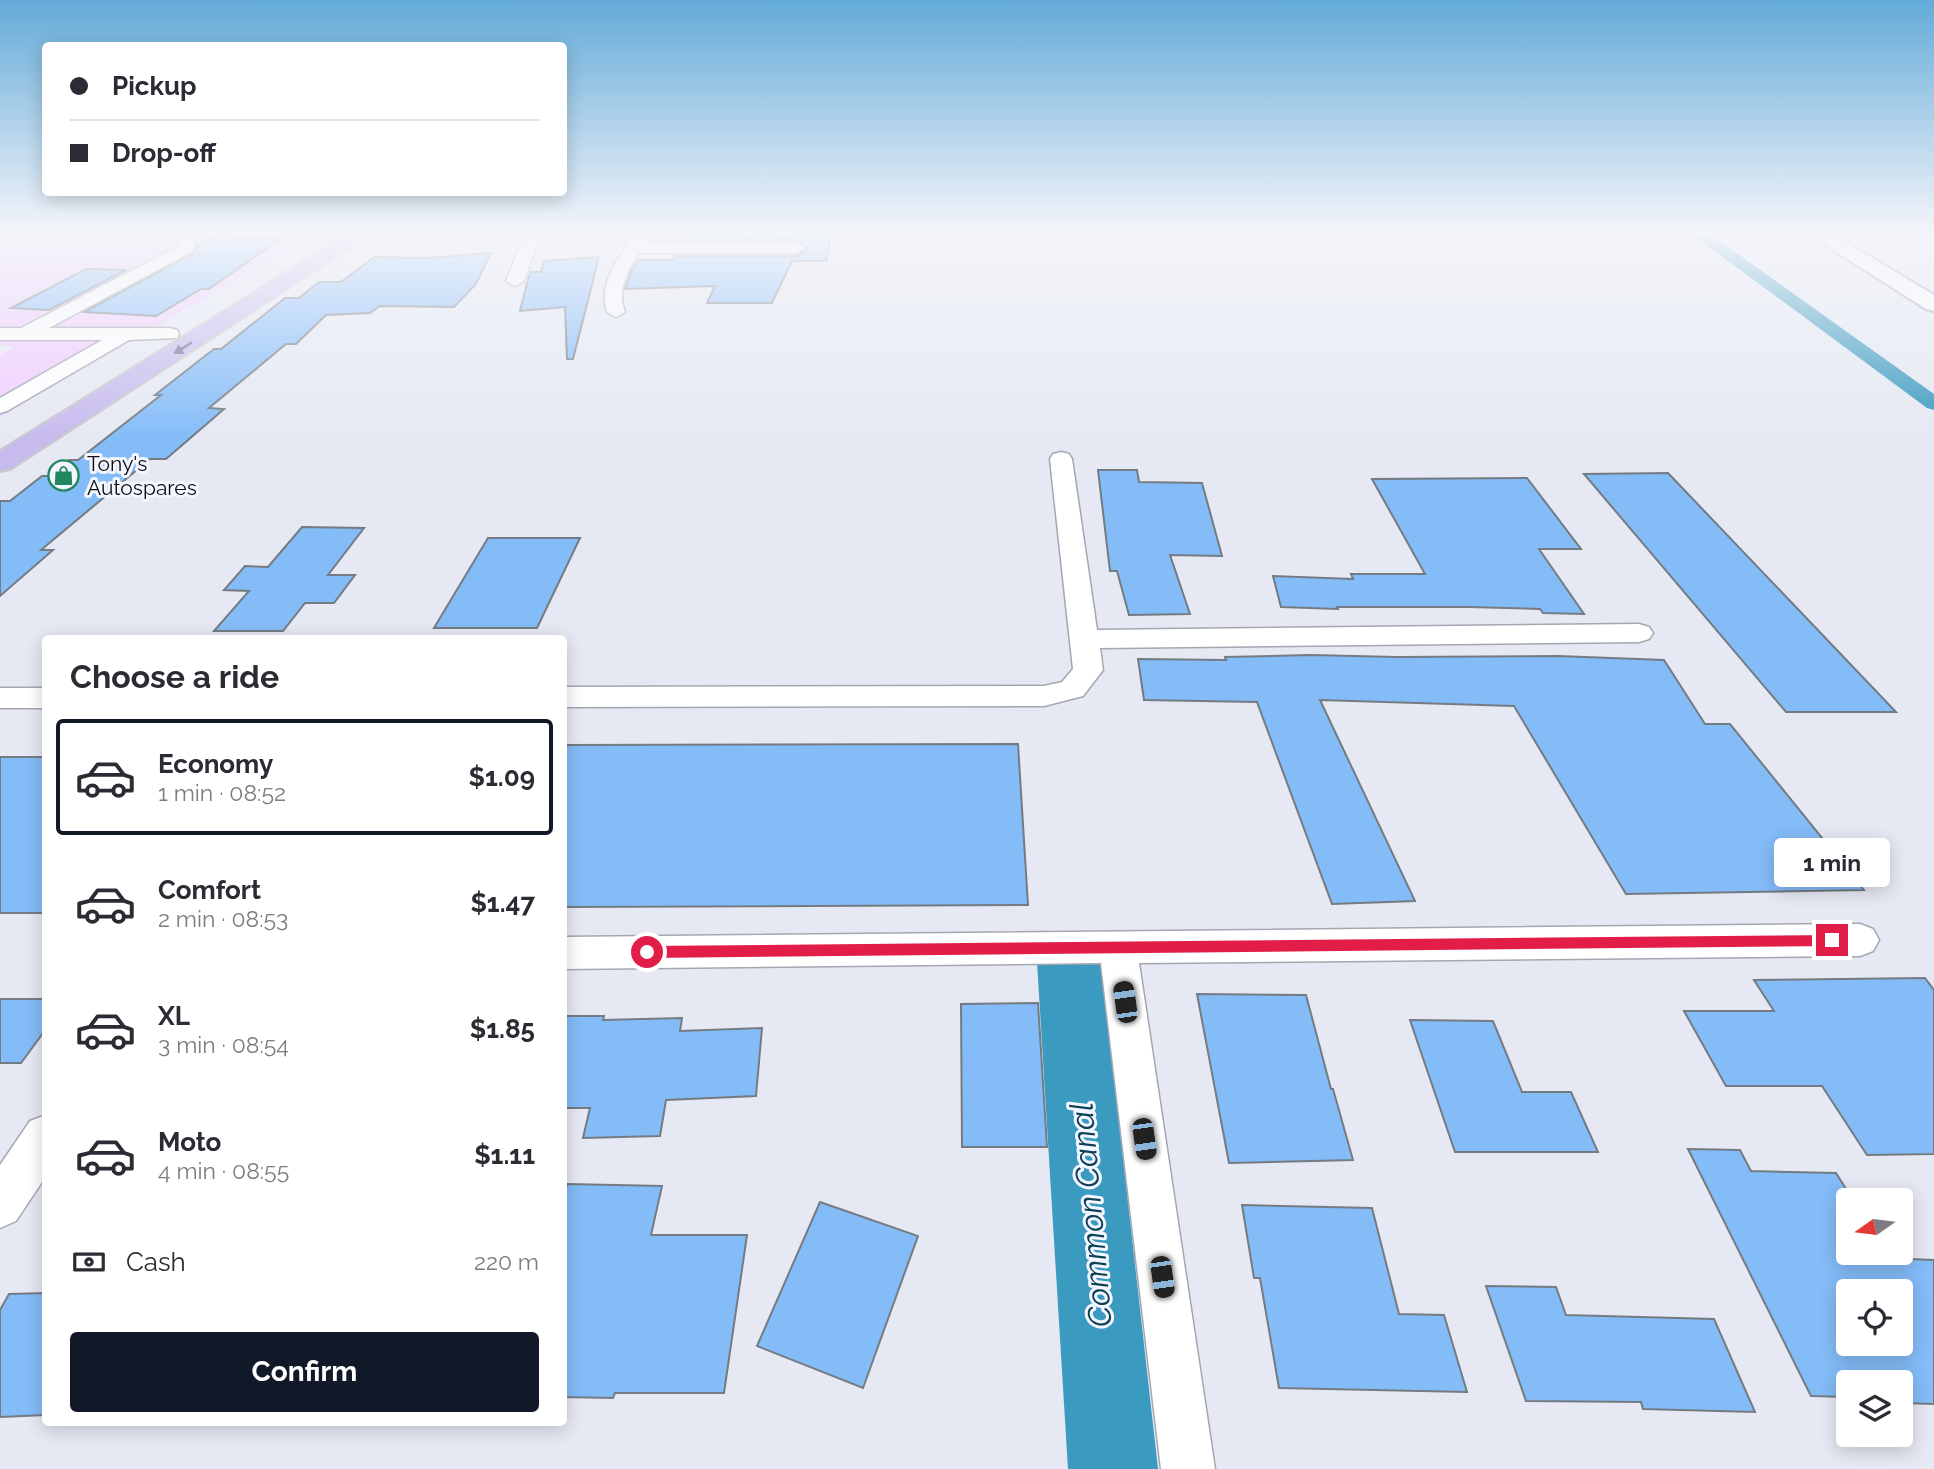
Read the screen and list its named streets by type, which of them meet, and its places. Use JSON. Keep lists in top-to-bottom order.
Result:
{
  "water": ["Common Canal"],
  "places": {
    "shop": ["Tony's Autospares"]
  },
  "north": "left",
  "page": {
    "banner": ["Pickup", "Drop-off"],
    "heading": "Choose a ride",
    "list": [
      {
        "name": "Economy",
        "note": "1 min · 08:52",
        "value": "$1.09"
      },
      {
        "name": "Comfort",
        "note": "2 min · 08:53",
        "value": "$1.47"
      },
      {
        "name": "XL",
        "note": "3 min · 08:54",
        "value": "$1.85"
      },
      {
        "name": "Moto",
        "note": "4 min · 08:55",
        "value": "$1.11"
      }
    ],
    "bubble": "1 min",
    "pay": ["Cash", "220 m"],
    "buttons": "Confirm"
  }
}
